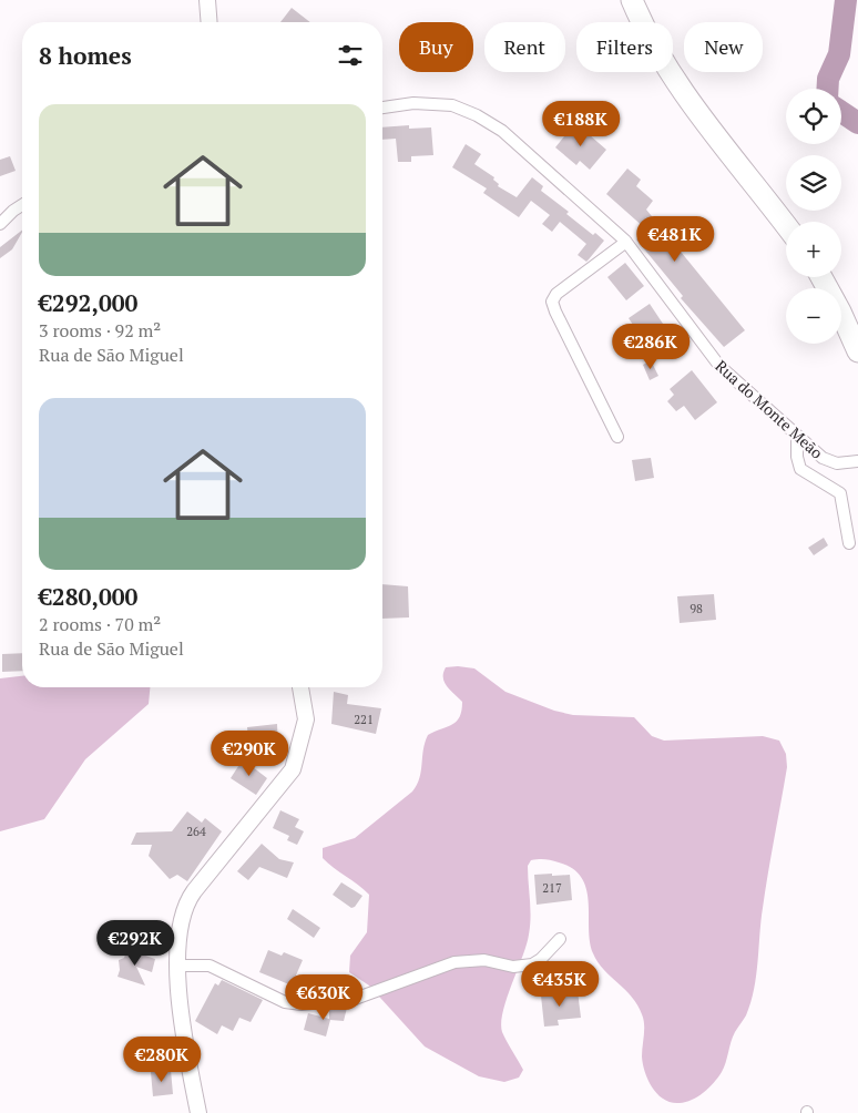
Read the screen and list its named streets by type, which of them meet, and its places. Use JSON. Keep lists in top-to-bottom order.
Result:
{
  "streets": {
    "street": ["Rua do Monte Meão"]
  },
  "house_numbers": [
    "98",
    "221",
    "264",
    "217"
  ],
  "page": {
    "chip": [
      "Buy",
      "Rent",
      "Filters",
      "New"
    ],
    "heading": "8 homes",
    "map_buttons": ["+", "−"],
    "list": [
      {
        "name": "€292,000",
        "note": "3 rooms · 92 m² · Rua de São Miguel"
      },
      {
        "name": "€280,000",
        "note": "2 rooms · 70 m² · Rua de São Miguel"
      }
    ],
    "price": [
      "€188K",
      "€481K",
      "€286K",
      "€290K",
      "€292K",
      "€435K",
      "€630K",
      "€280K"
    ]
  }
}
